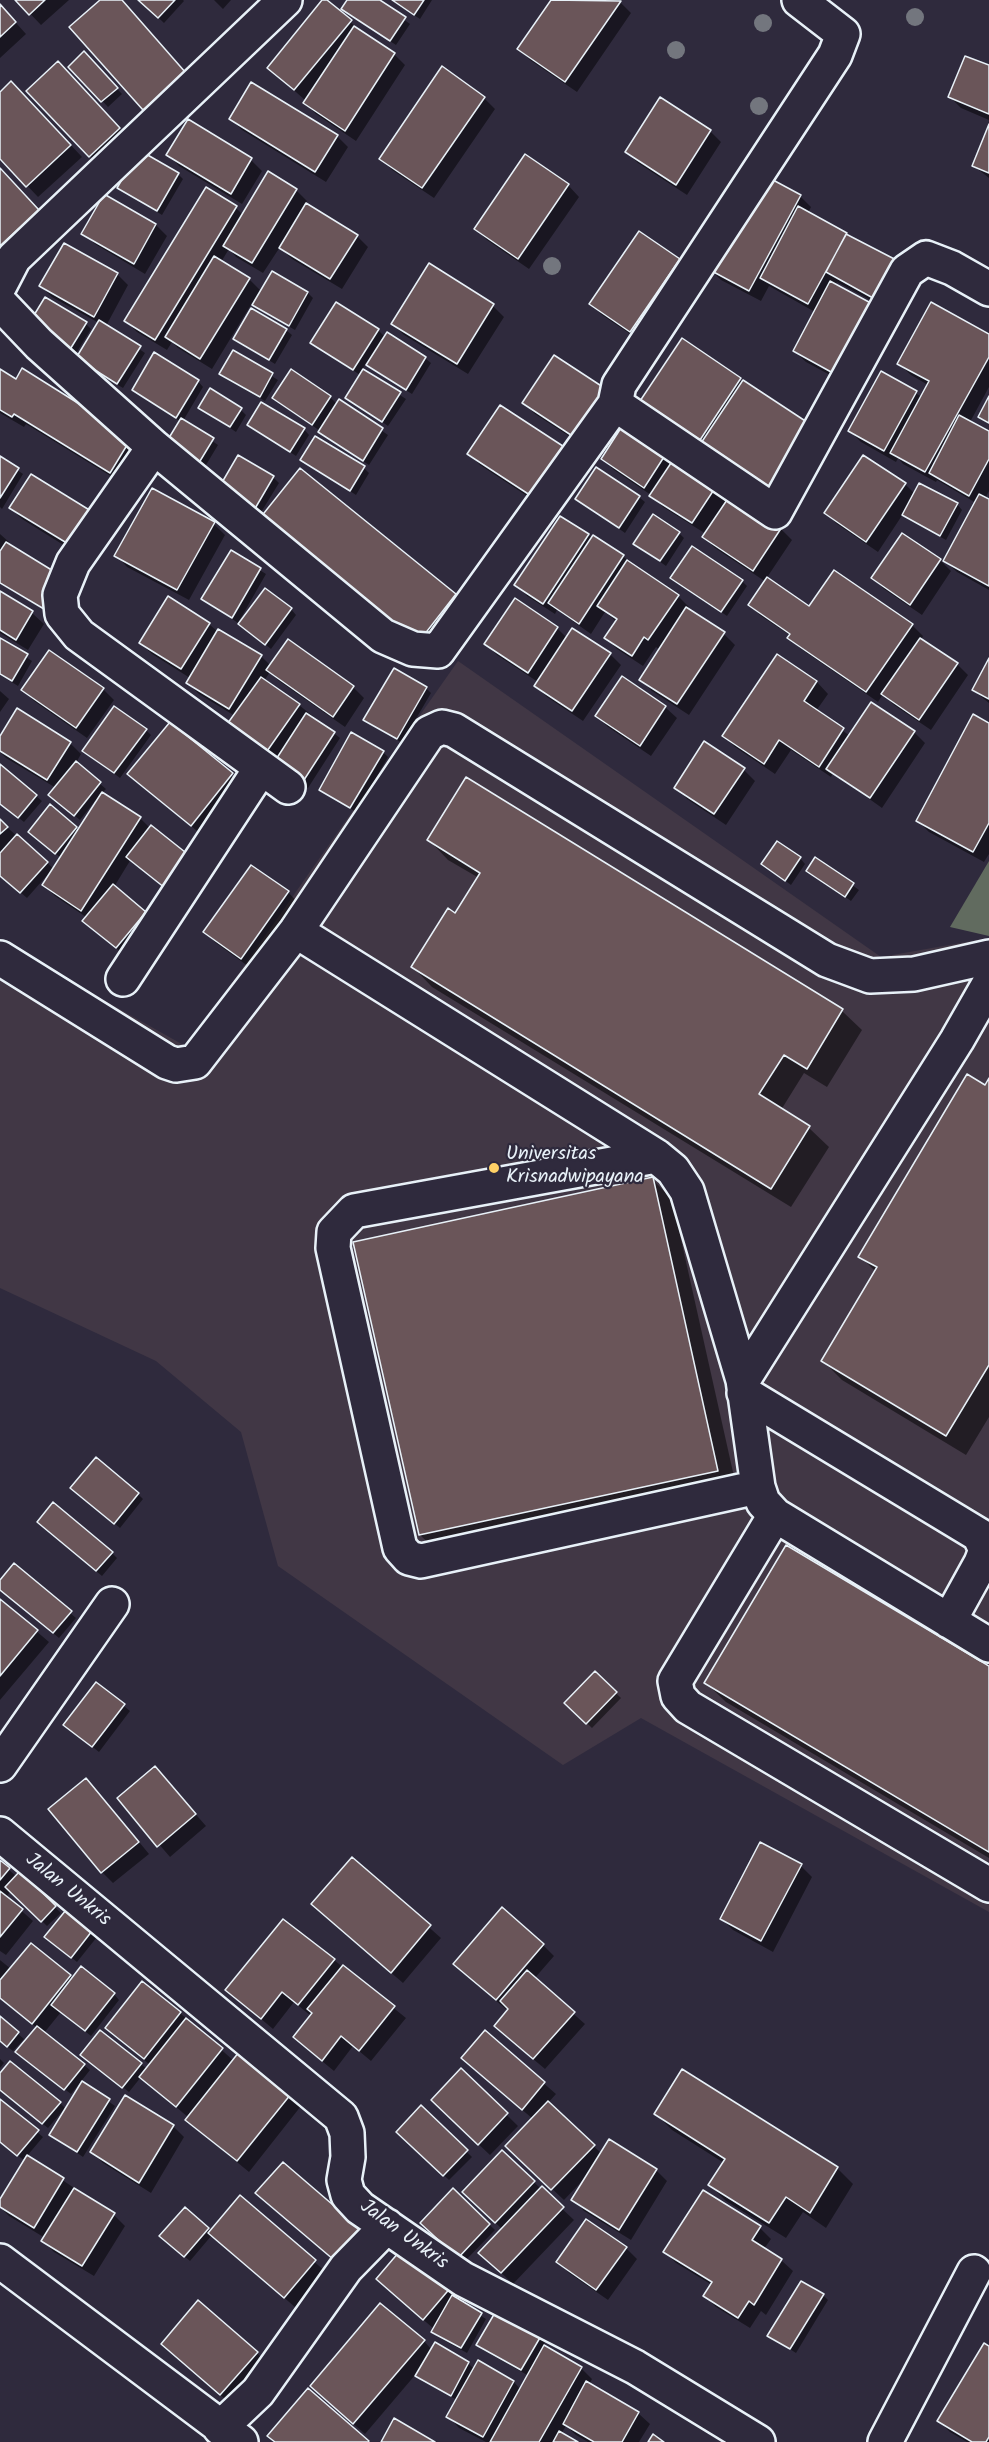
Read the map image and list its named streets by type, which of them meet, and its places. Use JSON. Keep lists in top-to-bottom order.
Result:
{
  "streets": {
    "street": ["Jalan Unkris"]
  },
  "places": ["Universitas Krisnadwipayana"]
}
